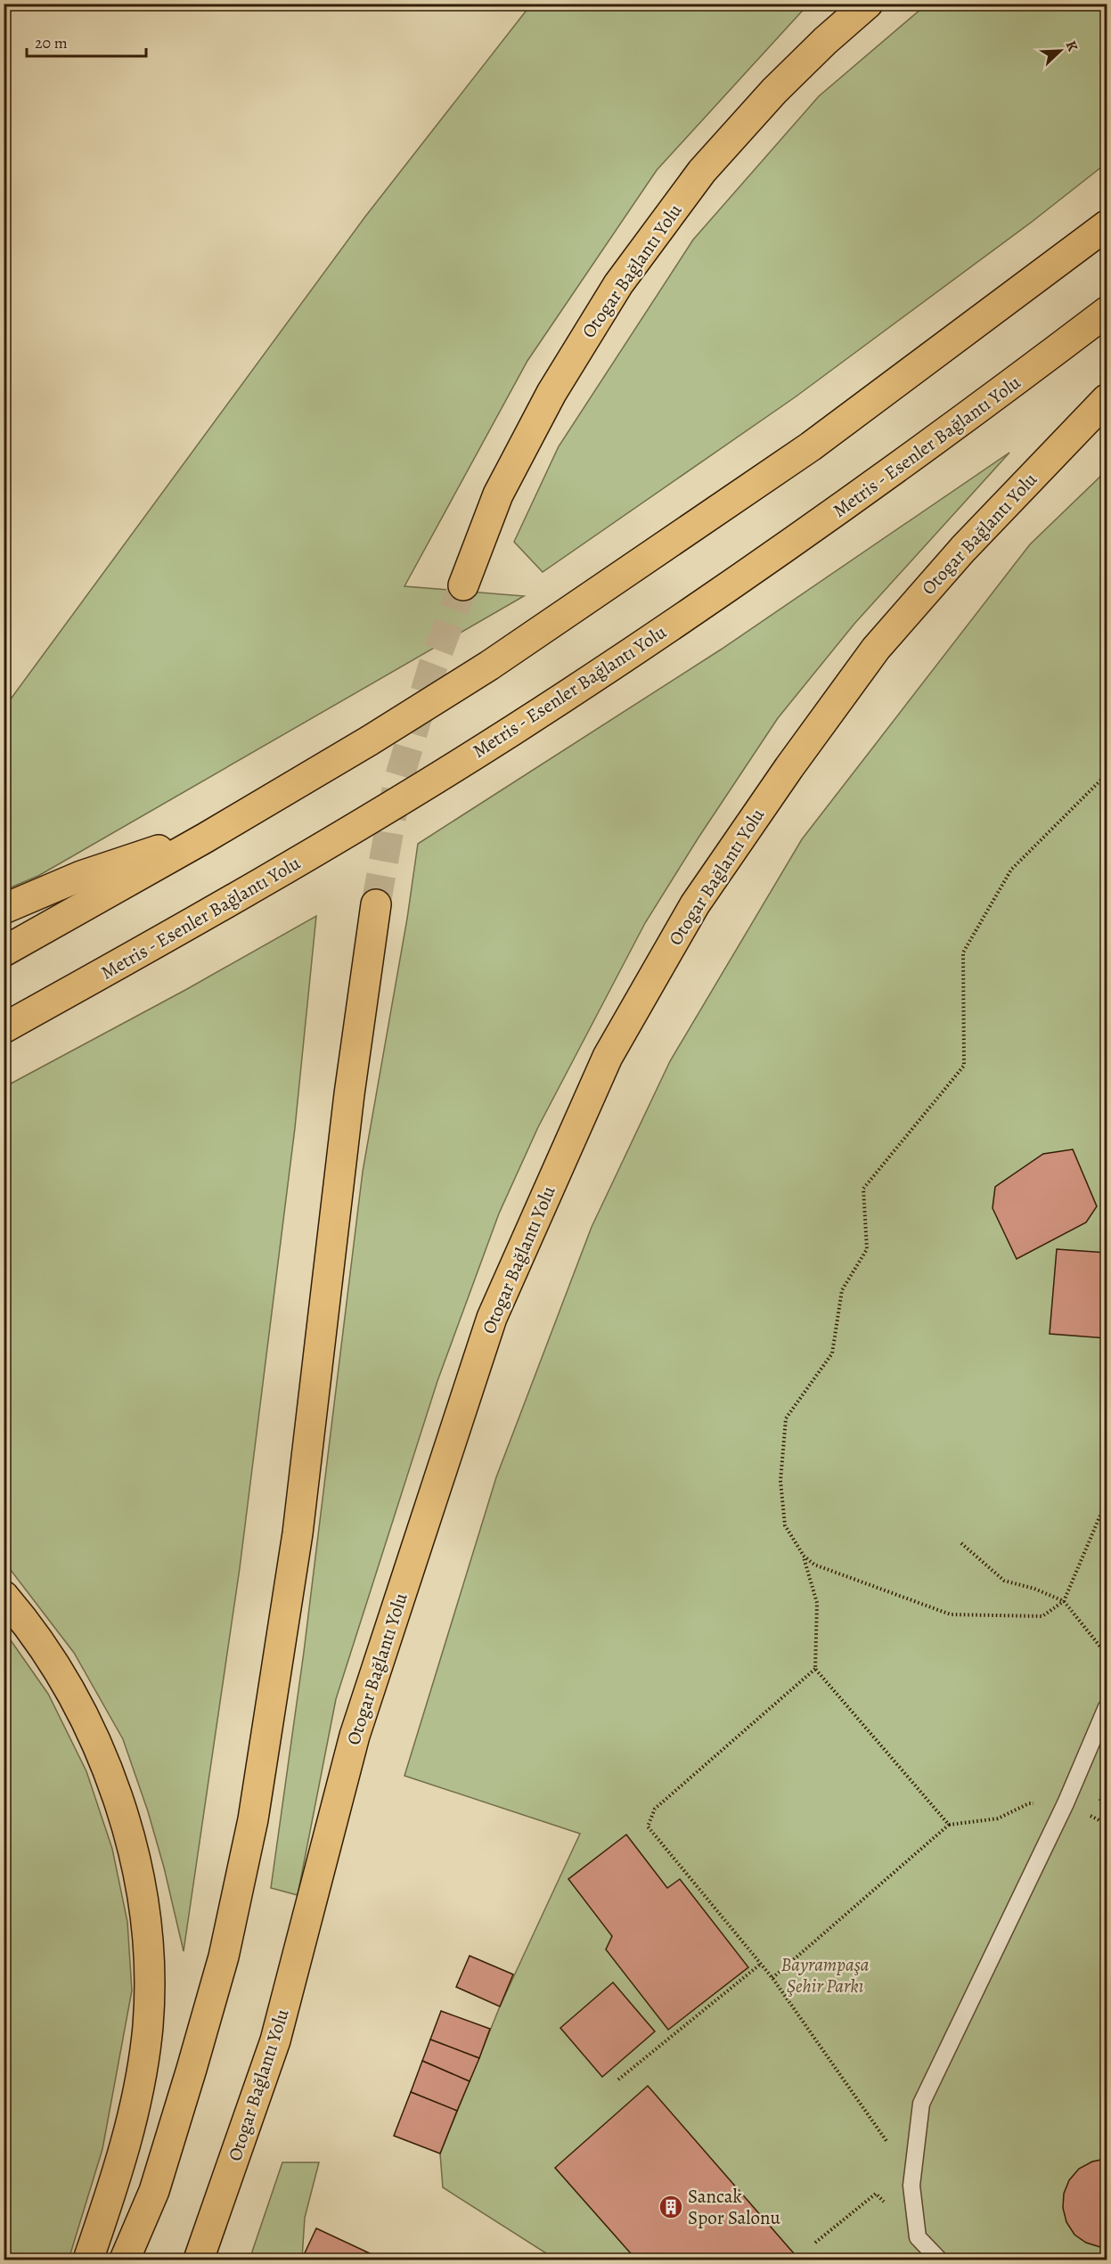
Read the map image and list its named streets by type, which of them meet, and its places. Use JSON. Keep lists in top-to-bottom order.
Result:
{
  "streets": {
    "highway": ["Otogar Bağlantı Yolu", "Metris - Esenler Bağlantı Yolu"]
  },
  "parks": ["Bayrampaşa Şehir Parkı"],
  "places": {
    "building": ["Sancak Spor Salonu"]
  },
  "scale_bar": "20 m",
  "north": "top right"
}
